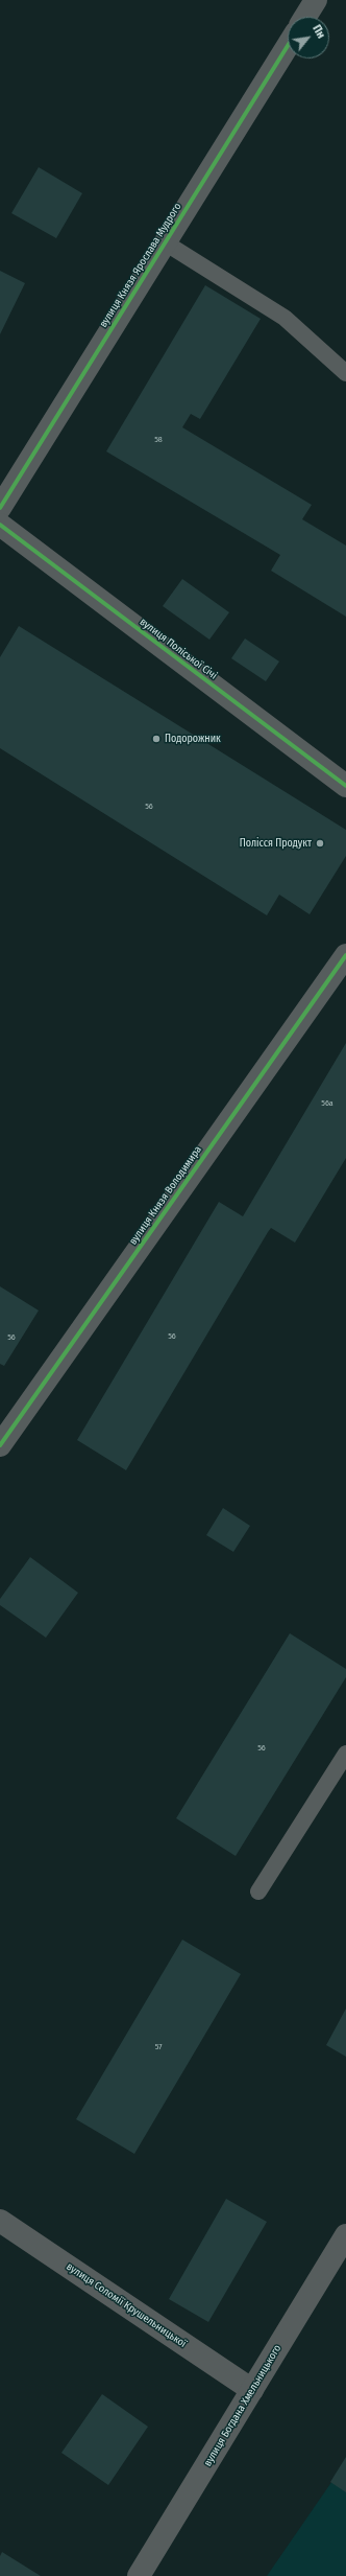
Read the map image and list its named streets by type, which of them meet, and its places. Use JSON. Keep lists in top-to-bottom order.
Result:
{
  "streets": {
    "street": [
      "вулиця Князя Ярослава Мудрого",
      "вулиця Поліської Січі",
      "вулиця Князя Володимира",
      "вулиця Соломії Крушельницької",
      "вулиця Богдана Хмельницького"
    ]
  },
  "crossings": [
    ["вулиця Соломії Крушельницької", "вулиця Богдана Хмельницького"]
  ],
  "places": ["Подорожник", "Полісся Продукт"],
  "house_numbers": [
    "58",
    "56",
    "56а",
    "56",
    "56",
    "56",
    "57"
  ],
  "north": "top right"
}
